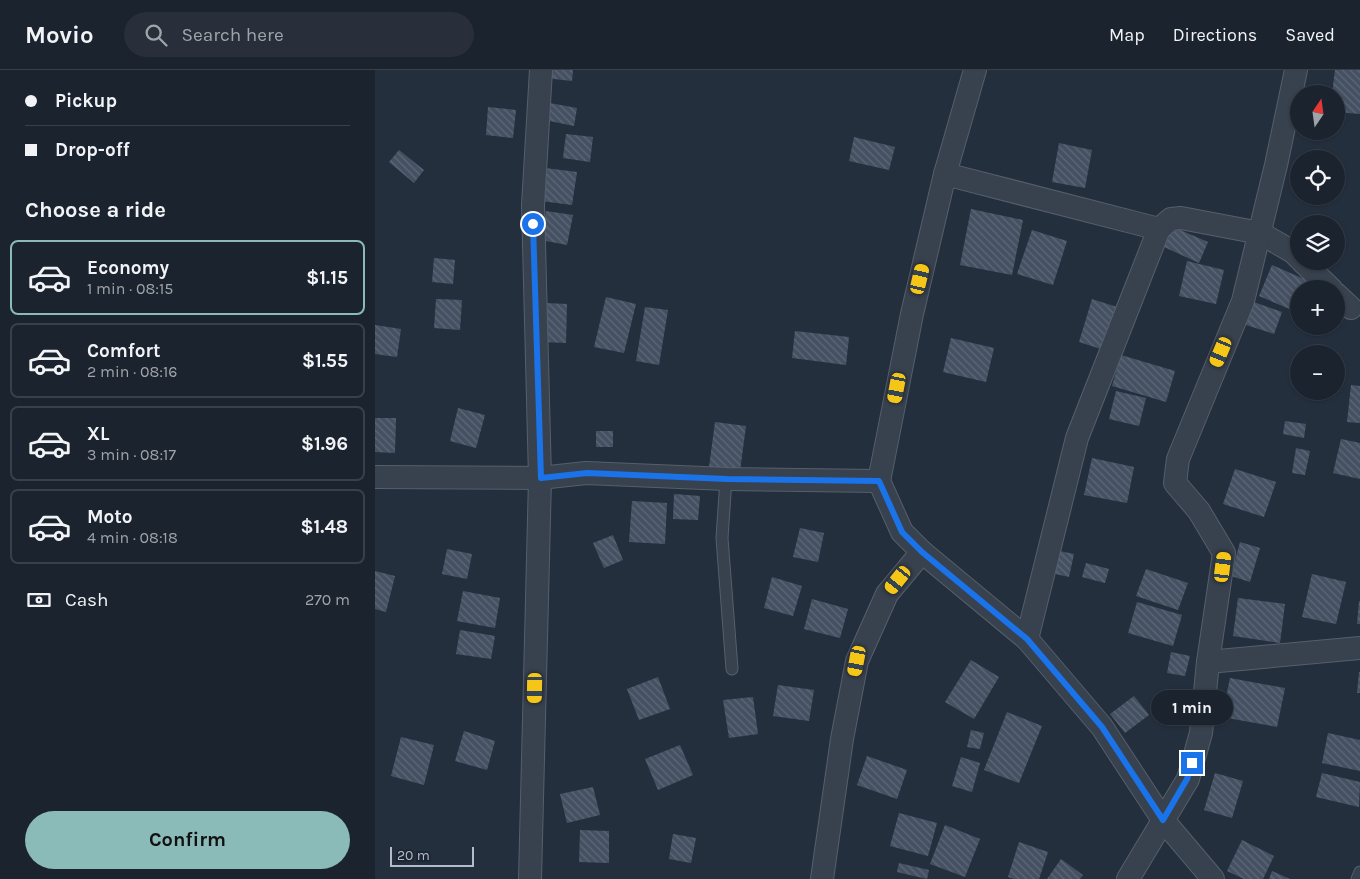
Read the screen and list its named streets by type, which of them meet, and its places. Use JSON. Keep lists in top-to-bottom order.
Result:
{
  "scale_bar": "20 m",
  "north": "top",
  "page": {
    "header": "Movio",
    "search": "Search here",
    "nav": ["Map", "Directions", "Saved"],
    "banner": ["Pickup", "Drop-off"],
    "map_buttons": ["+", "−"],
    "heading": "Choose a ride",
    "list": [
      {
        "name": "Economy",
        "note": "1 min · 08:15",
        "value": "$1.15"
      },
      {
        "name": "Comfort",
        "note": "2 min · 08:16",
        "value": "$1.55"
      },
      {
        "name": "XL",
        "note": "3 min · 08:17",
        "value": "$1.96"
      },
      {
        "name": "Moto",
        "note": "4 min · 08:18",
        "value": "$1.48"
      }
    ],
    "pay": ["Cash", "270 m"],
    "bubble": "1 min",
    "buttons": "Confirm",
    "scale": "20 m"
  }
}
